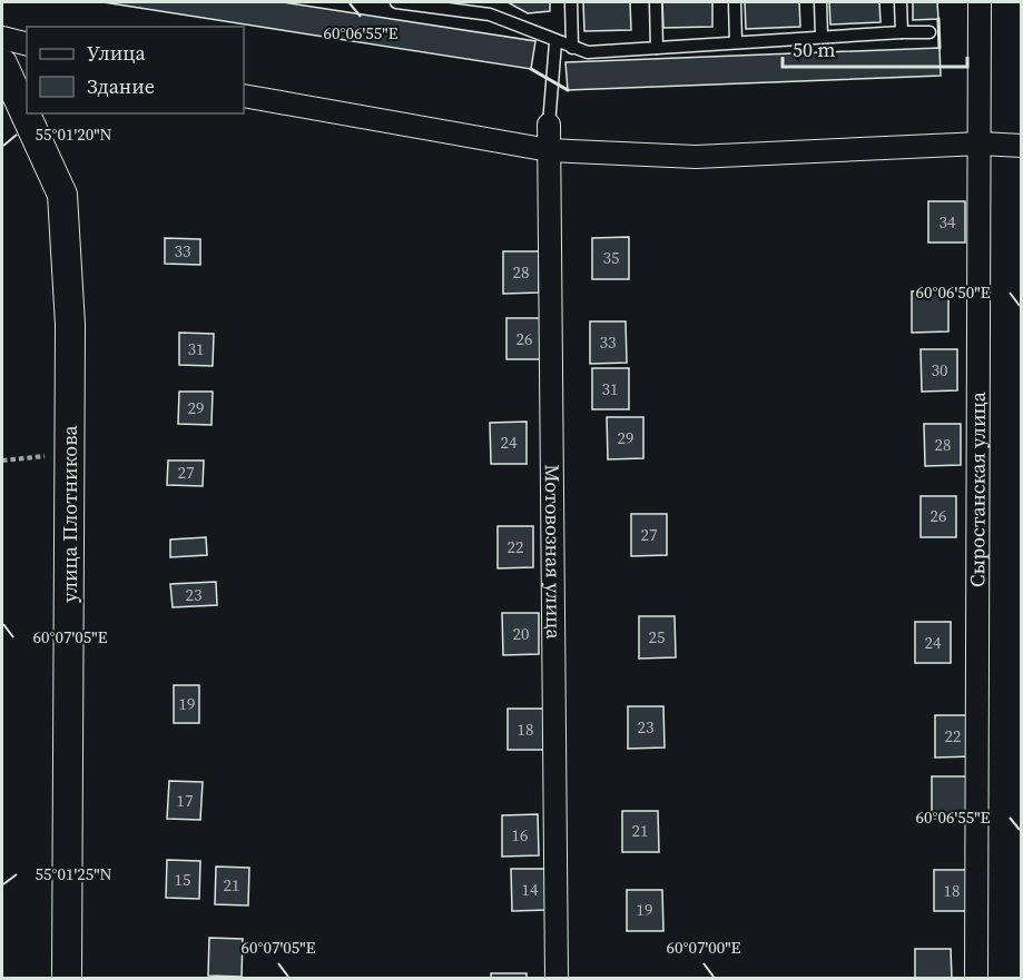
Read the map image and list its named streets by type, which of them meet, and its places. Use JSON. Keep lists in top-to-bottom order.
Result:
{
  "streets": {
    "street": ["Сыростанская улица", "улица Плотникова", "Мотовозная улица"]
  },
  "house_numbers": [
    "34",
    "33",
    "35",
    "28",
    "26",
    "33",
    "31",
    "30",
    "31",
    "29",
    "29",
    "24",
    "28",
    "27",
    "26",
    "27",
    "22",
    "23",
    "20",
    "25",
    "24",
    "19",
    "23",
    "18",
    "22",
    "17",
    "21",
    "16",
    "15",
    "21",
    "14",
    "18",
    "19"
  ],
  "legend": ["Улица", "Здание"],
  "scale_bar": "50 m",
  "coordinates": [
    "60°06'55\"E",
    "55°01'20\"N",
    "60°06'50\"E",
    "60°07'05\"E",
    "55°01'25\"N",
    "60°07'00\"E"
  ]
}
